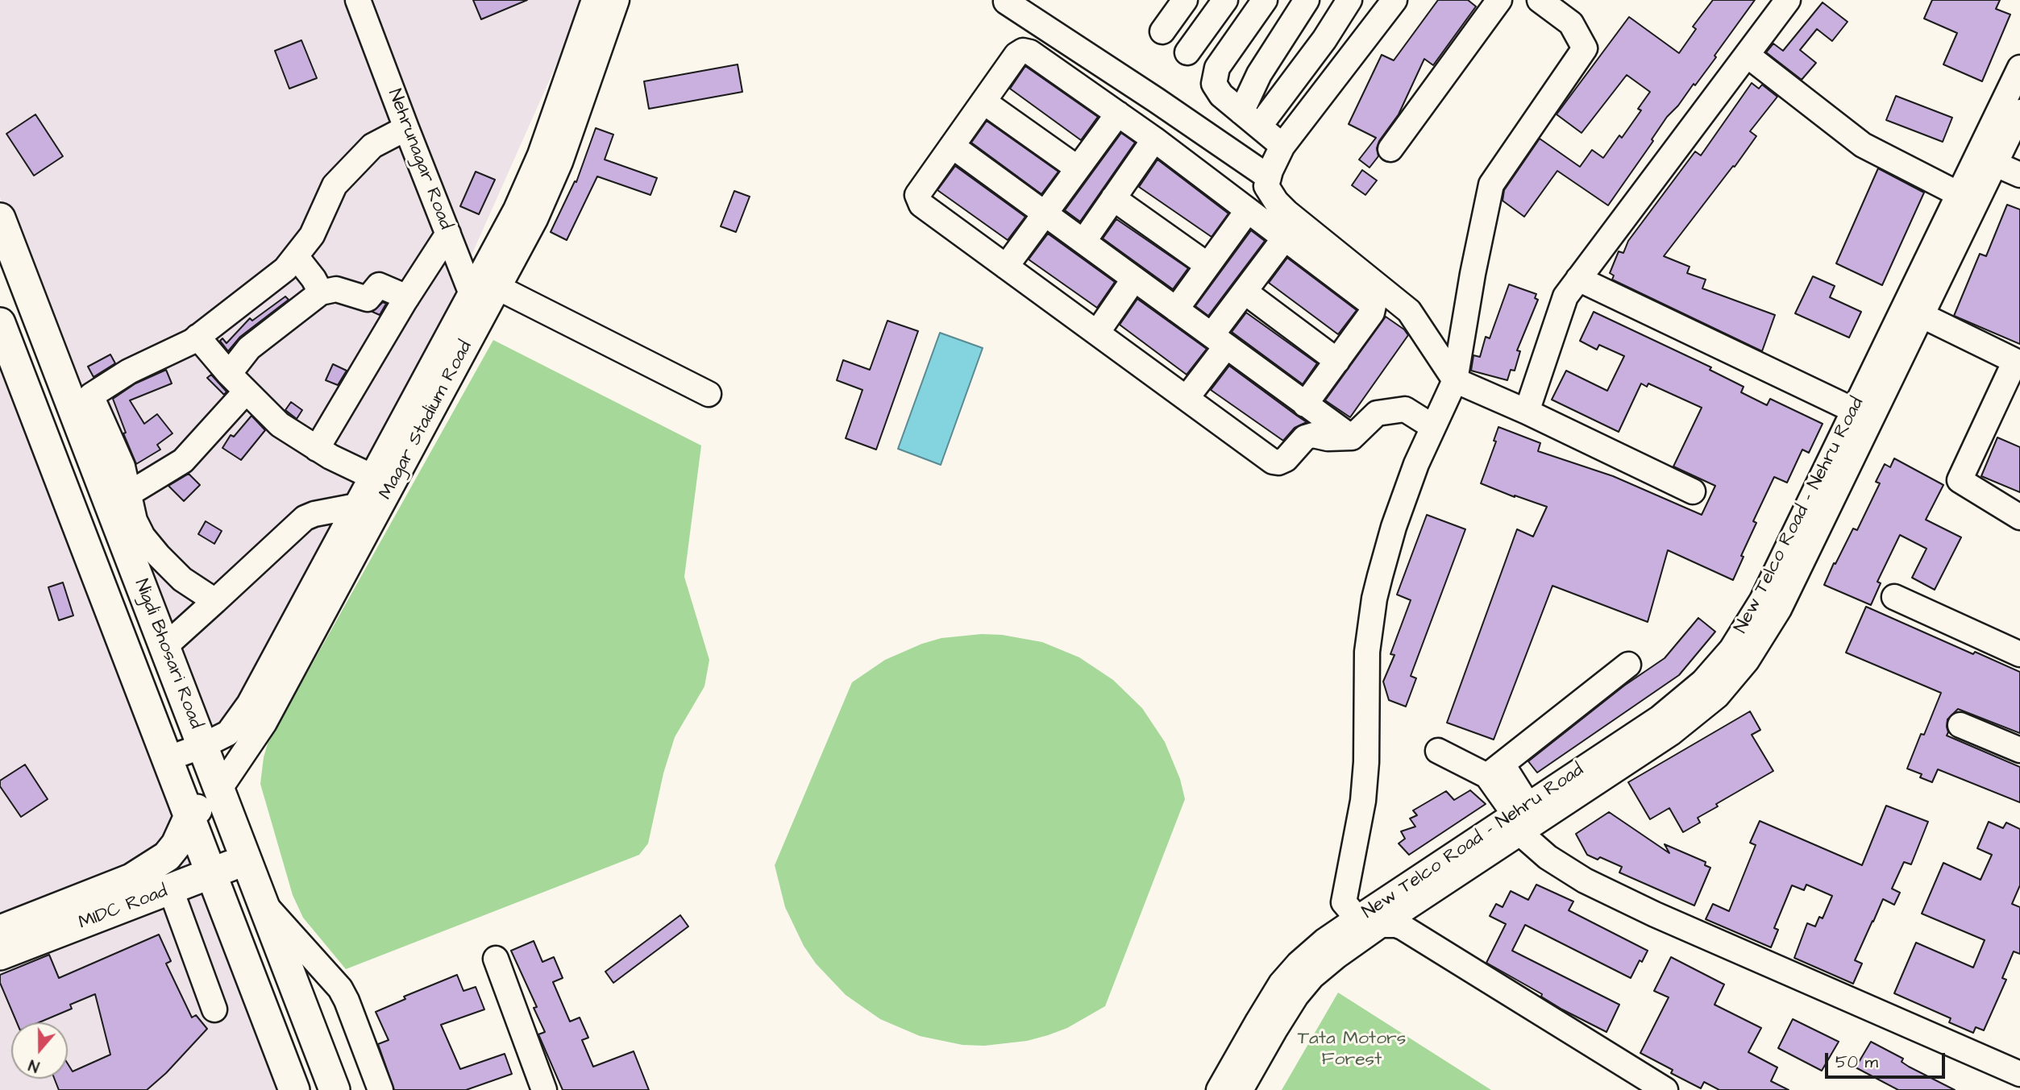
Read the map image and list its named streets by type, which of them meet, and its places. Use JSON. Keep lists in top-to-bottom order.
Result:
{
  "streets": {
    "main road": ["Magar Stadium Road", "Nigdi Bhosari Road", "MIDC Road"],
    "street": ["Nehrunagar Road", "New Telco Road - Nehru Road"]
  },
  "crossings": [
    ["Nehrunagar Road", "Magar Stadium Road"],
    ["Magar Stadium Road", "Nigdi Bhosari Road"],
    ["Nigdi Bhosari Road", "MIDC Road"]
  ],
  "parks": ["Tata Motors Forest"],
  "scale_bar": "50 m",
  "north": "bottom"
}
